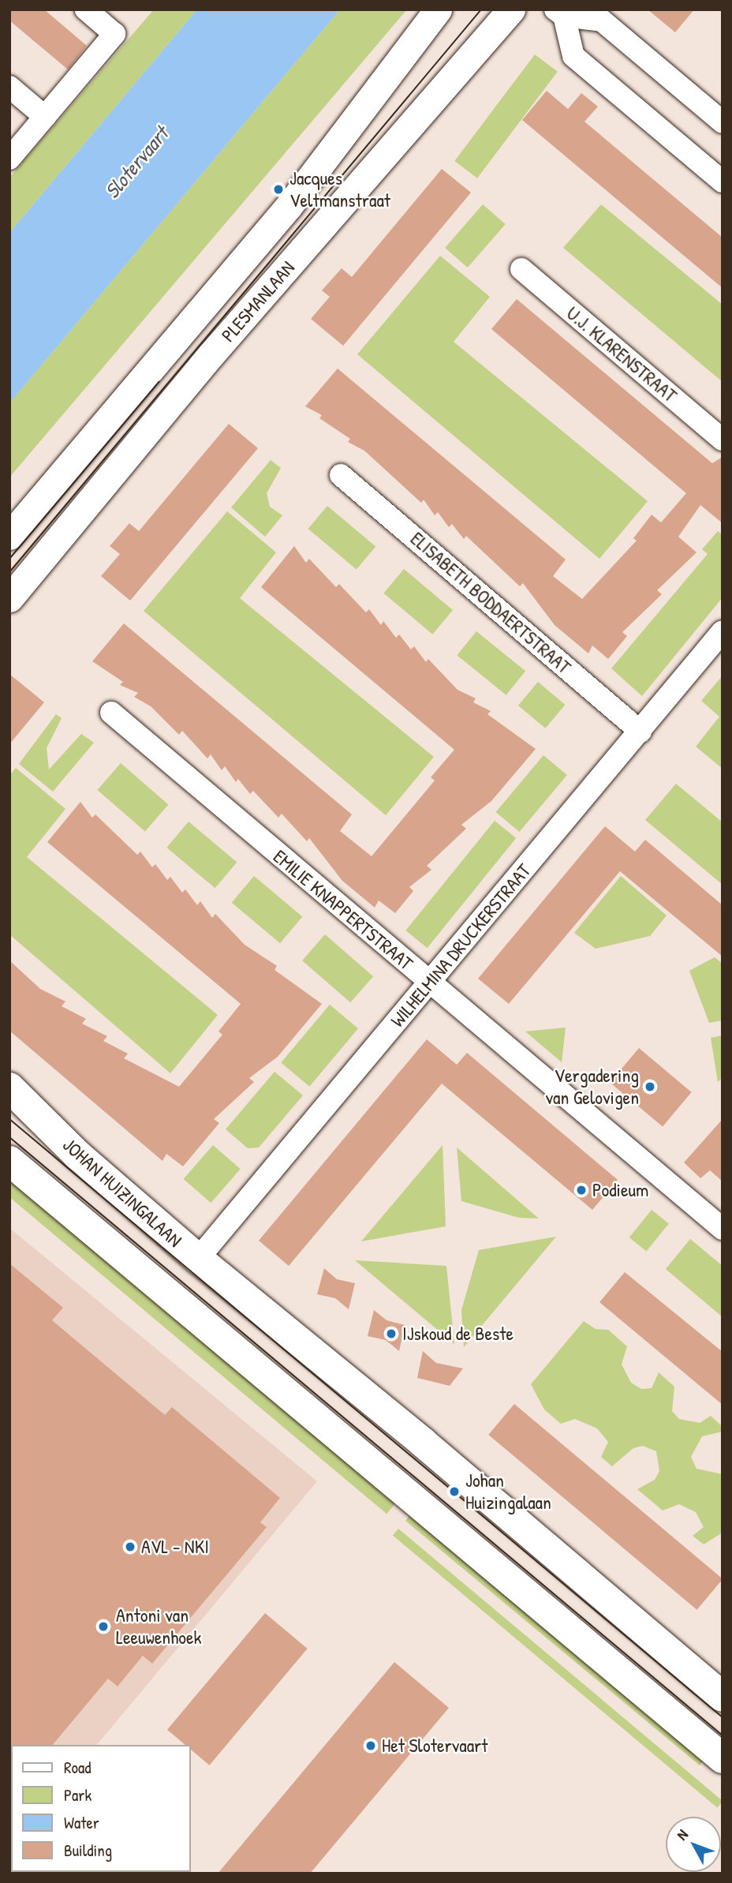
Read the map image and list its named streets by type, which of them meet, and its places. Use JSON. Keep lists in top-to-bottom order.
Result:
{
  "streets": {
    "main road": ["JOHAN HUIZINGALAAN"],
    "street": [
      "PLESMANLAAN",
      "U.J. KLARENSTRAAT",
      "ELISABETH BODDAERTSTRAAT",
      "EMILIE KNAPPERTSTRAAT",
      "WILHELMINA DRUCKERSTRAAT"
    ]
  },
  "crossings": [
    ["ELISABETH BODDAERTSTRAAT", "WILHELMINA DRUCKERSTRAAT"],
    ["EMILIE KNAPPERTSTRAAT", "WILHELMINA DRUCKERSTRAAT"],
    ["WILHELMINA DRUCKERSTRAAT", "JOHAN HUIZINGALAAN"]
  ],
  "water": ["Slotervaart"],
  "places": [
    "Jacques Veltmanstraat",
    "Vergadering van Gelovigen",
    "Podieum",
    "IJskoud de Beste",
    "Johan Huizingalaan",
    "AVL - NKI",
    "Antoni van Leeuwenhoek",
    "Het Slotervaart"
  ],
  "legend": [
    "Road",
    "Park",
    "Water",
    "Building"
  ],
  "north": "top left"
}
